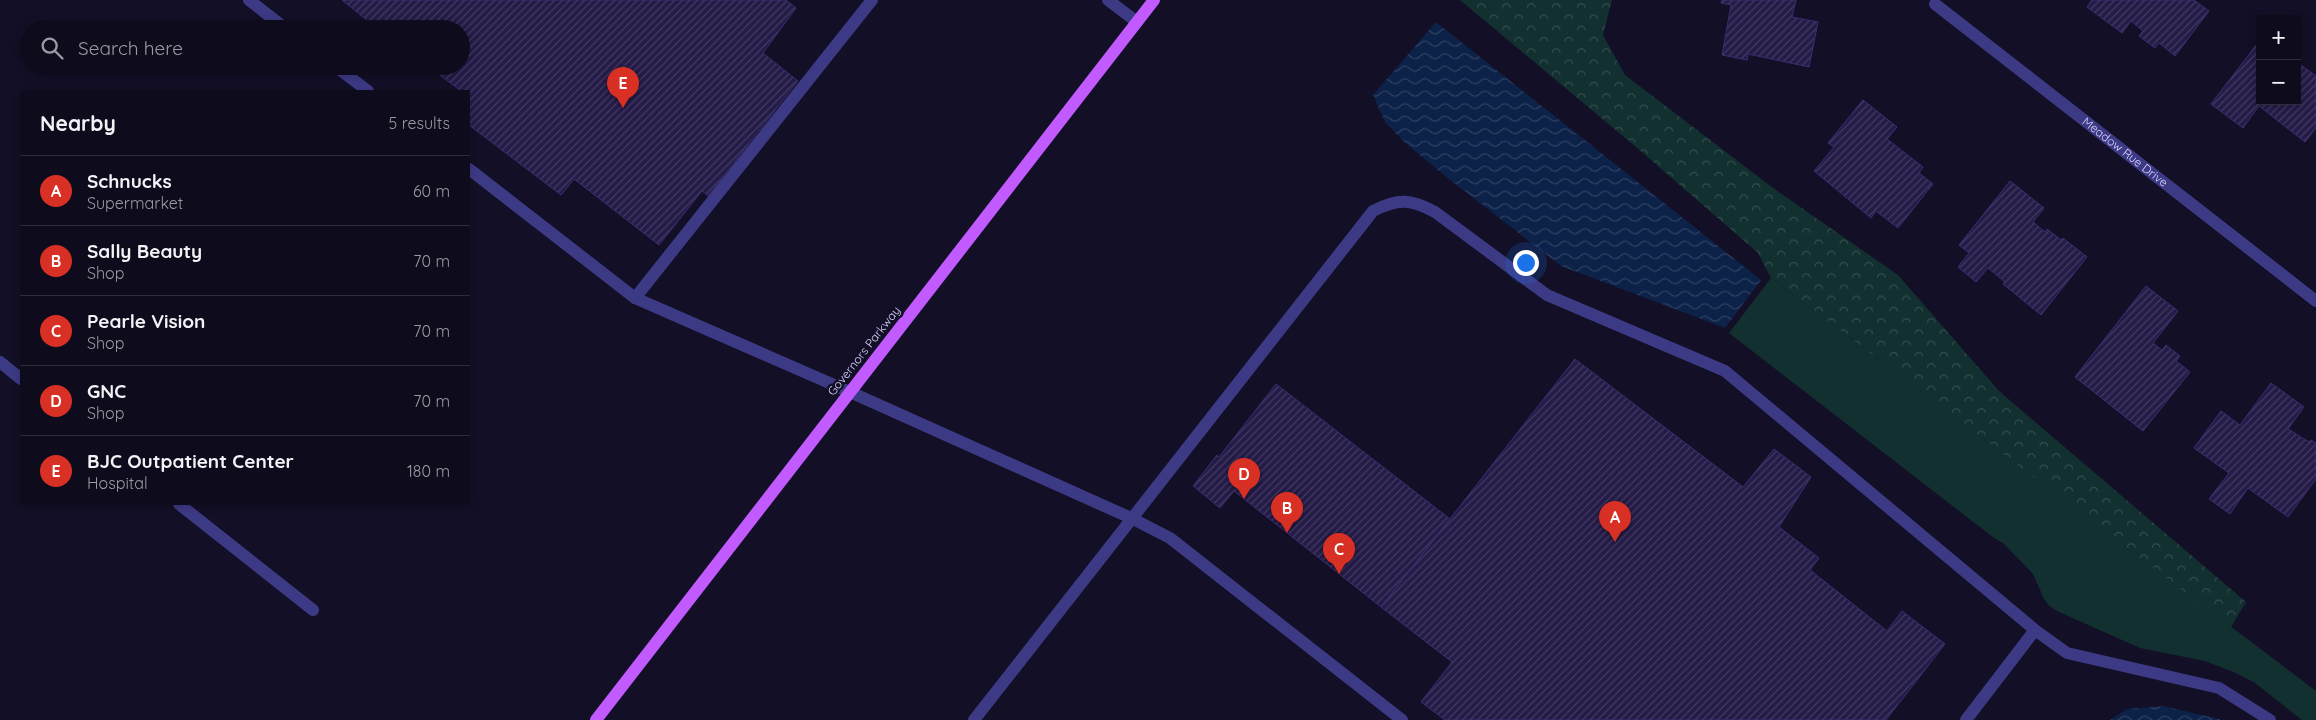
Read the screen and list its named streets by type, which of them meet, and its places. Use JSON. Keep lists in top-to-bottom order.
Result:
{
  "streets": {
    "main road": ["Governors Parkway"],
    "street": ["Meadow Rue Drive"]
  },
  "page": {
    "map_buttons": ["+", "−"],
    "search": "Search here",
    "pins": [
      "E",
      "D",
      "B",
      "A",
      "C"
    ],
    "heading": ["Nearby", "5 results"],
    "list": [
      {
        "mark": "A",
        "name": "Schnucks",
        "note": "Supermarket",
        "value": "60 m"
      },
      {
        "mark": "B",
        "name": "Sally Beauty",
        "note": "Shop",
        "value": "70 m"
      },
      {
        "mark": "C",
        "name": "Pearle Vision",
        "note": "Shop",
        "value": "70 m"
      },
      {
        "mark": "D",
        "name": "GNC",
        "note": "Shop",
        "value": "70 m"
      },
      {
        "mark": "E",
        "name": "BJC Outpatient Center",
        "note": "Hospital",
        "value": "180 m"
      }
    ]
  }
}
